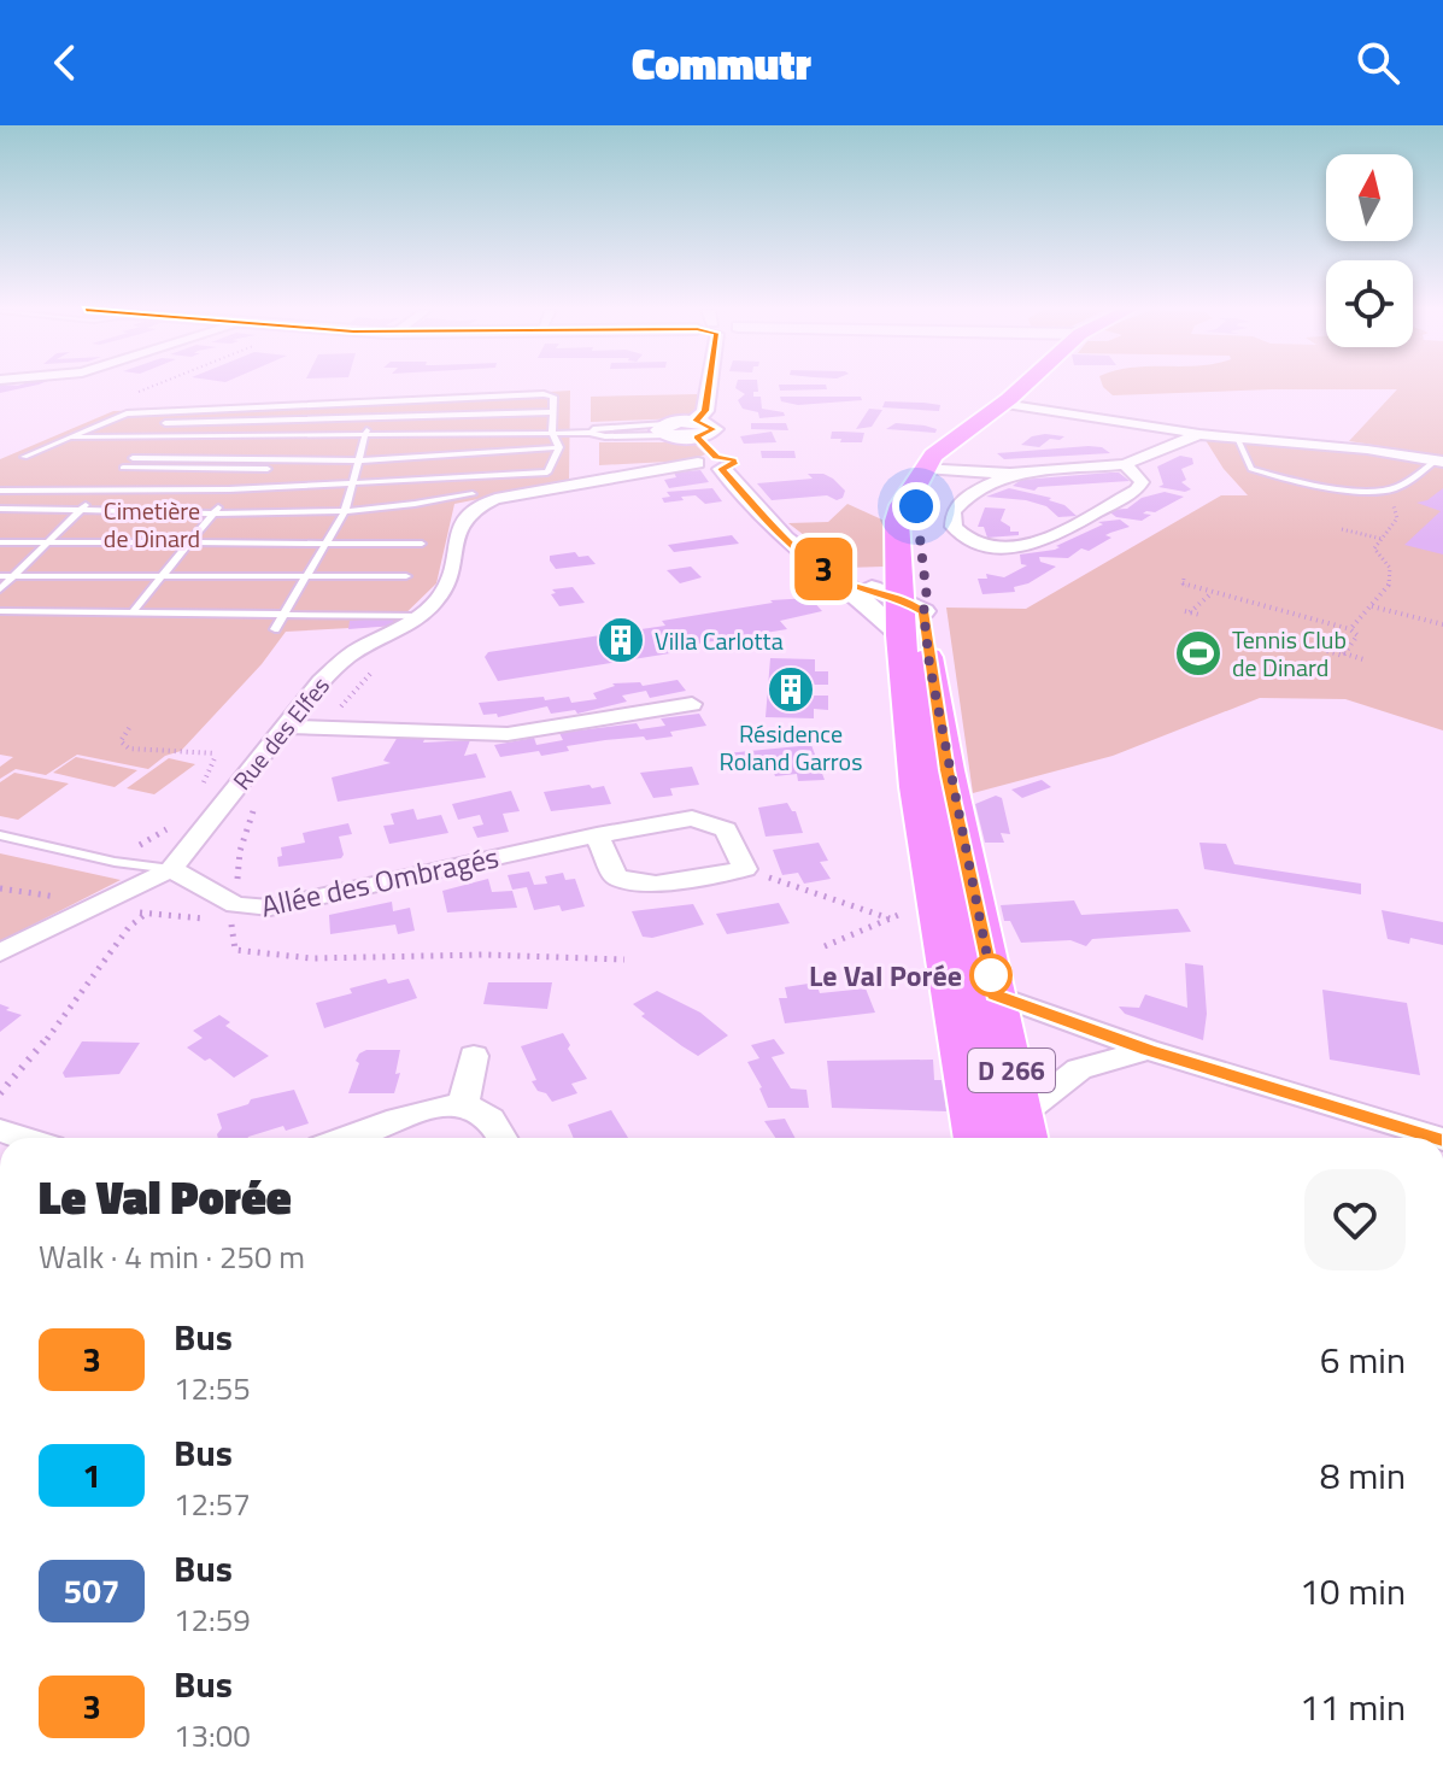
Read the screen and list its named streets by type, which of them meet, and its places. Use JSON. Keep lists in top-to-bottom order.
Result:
{
  "streets": {
    "main road": ["D 266"],
    "street": ["Rue des Elfes", "Allée des Ombragés"]
  },
  "crossings": [
    ["Rue des Elfes", "Allée des Ombragés"]
  ],
  "parks": ["Cimetière de Dinard"],
  "places": {
    "building": ["Villa Carlotta", "Résidence Roland Garros"],
    "sports": ["Tennis Club de Dinard"],
    "other": ["Le Val Porée"]
  },
  "lines": ["bus line 3"],
  "north": "top",
  "page": {
    "header": "Commutr",
    "on_map": "3",
    "heading": ["Le Val Porée", "Walk · 4 min · 250 m"],
    "list": [
      {
        "mark": "3",
        "name": "Bus",
        "note": "12:55",
        "value": "6 min"
      },
      {
        "mark": "1",
        "name": "Bus",
        "note": "12:57",
        "value": "8 min"
      },
      {
        "mark": "507",
        "name": "Bus",
        "note": "12:59",
        "value": "10 min"
      },
      {
        "mark": "3",
        "name": "Bus",
        "note": "13:00",
        "value": "11 min"
      }
    ]
  }
}
